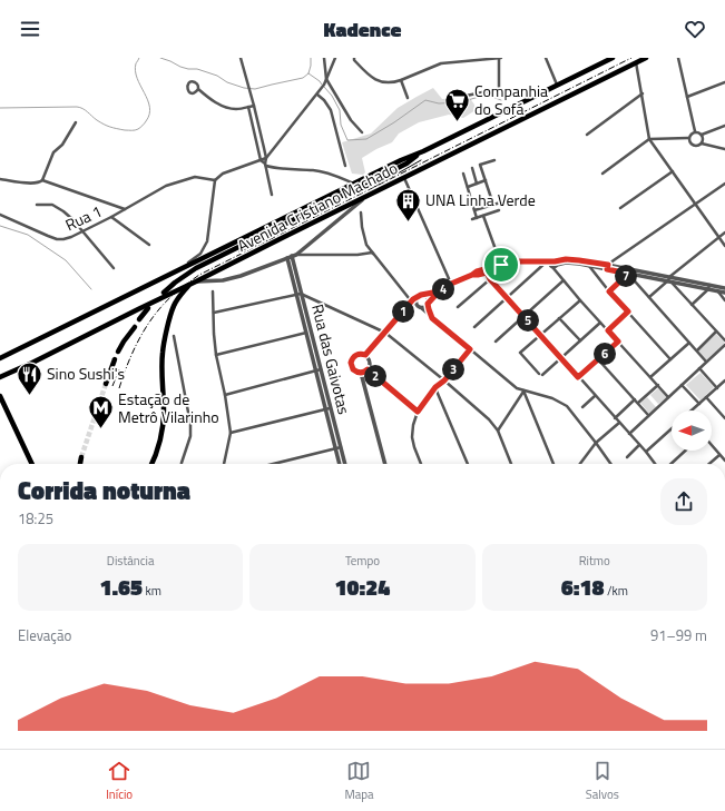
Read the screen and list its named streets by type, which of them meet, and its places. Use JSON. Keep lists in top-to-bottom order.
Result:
{
  "streets": {
    "highway": ["Avenida Cristiano Machado"],
    "street": ["Rua 1", "Rua das Gaivotas"]
  },
  "places": {
    "supermarket": ["Companhia do Sofá"],
    "building": ["UNA Linha Verde"],
    "restaurant": ["Sino Sushi's"],
    "metro station": ["Estação de Metrô Vilarinho"]
  },
  "north": "left",
  "page": {
    "header": "Kadence",
    "pins": [
      "7",
      "4",
      "1",
      "5",
      "6",
      "3",
      "2"
    ],
    "heading": ["Corrida noturna", "18:25"],
    "stats": [
      ["Distância", "1.65 km"],
      ["Tempo", "10:24"],
      ["Ritmo", "6:18 /km"]
    ],
    "chart": ["Elevação", "91–99 m"],
    "tabs": ["Início", "Mapa", "Salvos"]
  }
}
